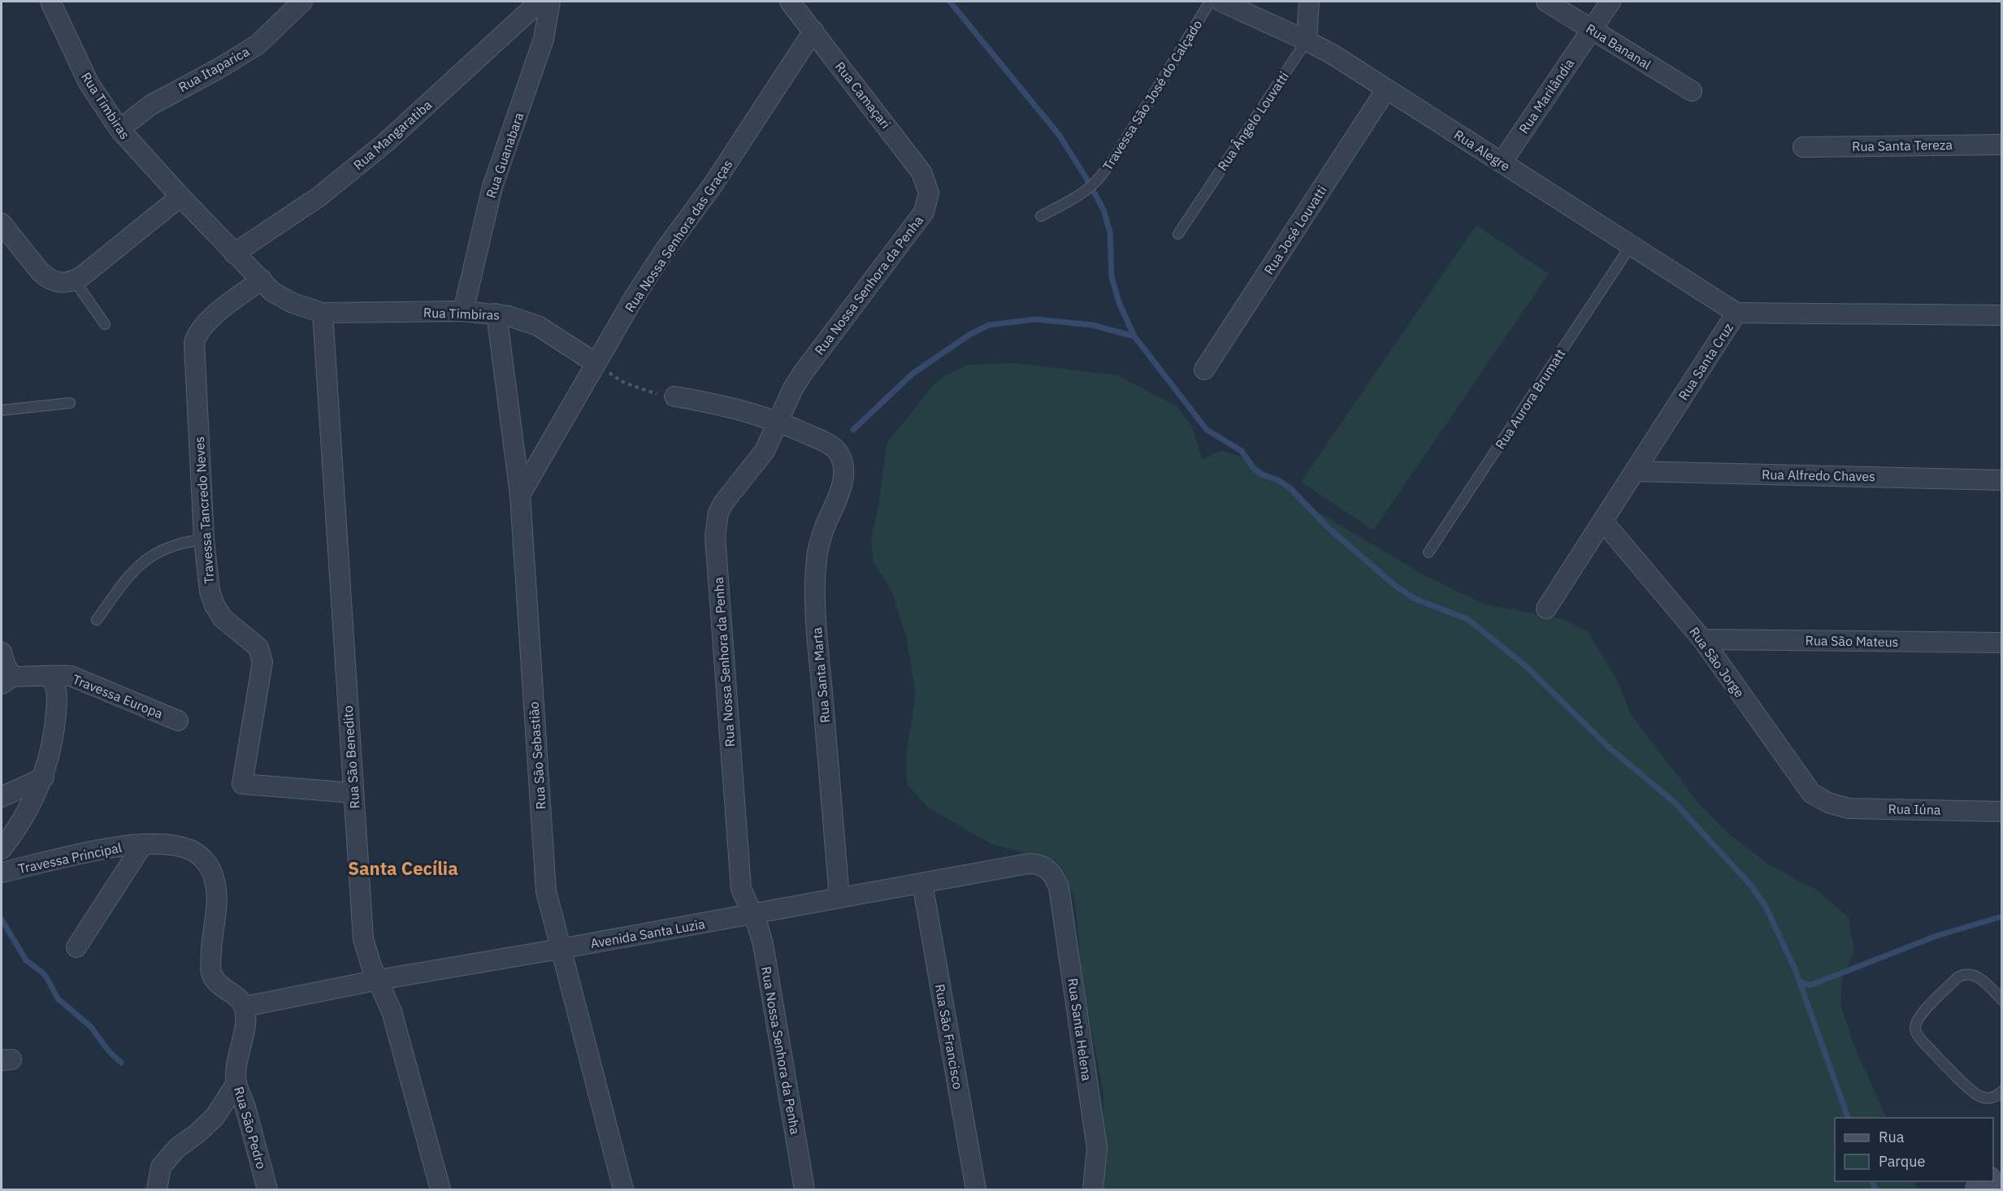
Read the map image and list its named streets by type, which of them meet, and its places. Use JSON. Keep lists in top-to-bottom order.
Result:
{
  "streets": {
    "street": [
      "Rua Bananal",
      "Rua Itaparica",
      "Rua Camaçari",
      "Rua Marilândia",
      "Rua Timbiras",
      "Rua Mangaratiba",
      "Rua Santa Tereza",
      "Rua Alegre",
      "Rua Guanabara",
      "Rua José Louvatti",
      "Rua Nossa Senhora das Graças",
      "Rua Nossa Senhora da Penha",
      "Rua Santa Cruz",
      "Rua Alfredo Chaves",
      "Travessa Tancredo Neves",
      "Rua São Mateus",
      "Rua São Jorge",
      "Rua Santa Marta",
      "Travessa Europa",
      "Rua São Sebastião",
      "Rua São Benedito",
      "Rua Iúna",
      "Travessa Principal",
      "Avenida Santa Luzia",
      "Rua Santa Helena",
      "Rua São Francisco",
      "Rua São Pedro"
    ],
    "lane": ["Travessa São José do Calçado", "Rua Ângelo Louvatti", "Rua Aurora Brumatt"]
  },
  "crossings": [
    ["Rua Bananal", "Rua Marilândia"],
    ["Rua Itaparica", "Rua Timbiras"],
    ["Rua Camaçari", "Rua Nossa Senhora das Graças"],
    ["Rua Camaçari", "Rua Nossa Senhora da Penha"],
    ["Rua Marilândia", "Rua Alegre"],
    ["Rua Timbiras", "Rua Mangaratiba"],
    ["Rua Timbiras", "Rua Guanabara"],
    ["Rua Timbiras", "Rua Nossa Senhora das Graças"],
    ["Rua Timbiras", "Travessa Tancredo Neves"],
    ["Rua Timbiras", "Rua São Sebastião"],
    ["Rua Timbiras", "Rua São Benedito"],
    ["Rua Ângelo Louvatti", "Rua Alegre"],
    ["Rua Alegre", "Rua José Louvatti"],
    ["Rua Alegre", "Rua Santa Cruz"],
    ["Rua Alegre", "Rua Aurora Brumatt"],
    ["Rua Nossa Senhora das Graças", "Rua São Sebastião"],
    ["Rua Nossa Senhora da Penha", "Rua Santa Marta"],
    ["Rua Nossa Senhora da Penha", "Avenida Santa Luzia"],
    ["Rua Santa Cruz", "Rua Alfredo Chaves"],
    ["Rua Santa Cruz", "Rua São Jorge"],
    ["Travessa Tancredo Neves", "Rua São Benedito"],
    ["Rua São Mateus", "Rua São Jorge"],
    ["Rua São Jorge", "Rua Iúna"],
    ["Rua Santa Marta", "Avenida Santa Luzia"],
    ["Rua São Sebastião", "Avenida Santa Luzia"],
    ["Rua São Benedito", "Avenida Santa Luzia"],
    ["Travessa Principal", "Avenida Santa Luzia"],
    ["Travessa Principal", "Rua São Pedro"],
    ["Avenida Santa Luzia", "Rua Santa Helena"],
    ["Avenida Santa Luzia", "Rua São Francisco"],
    ["Avenida Santa Luzia", "Rua São Pedro"]
  ],
  "districts": ["Santa Cecília"],
  "legend": ["Rua", "Parque"]
}
